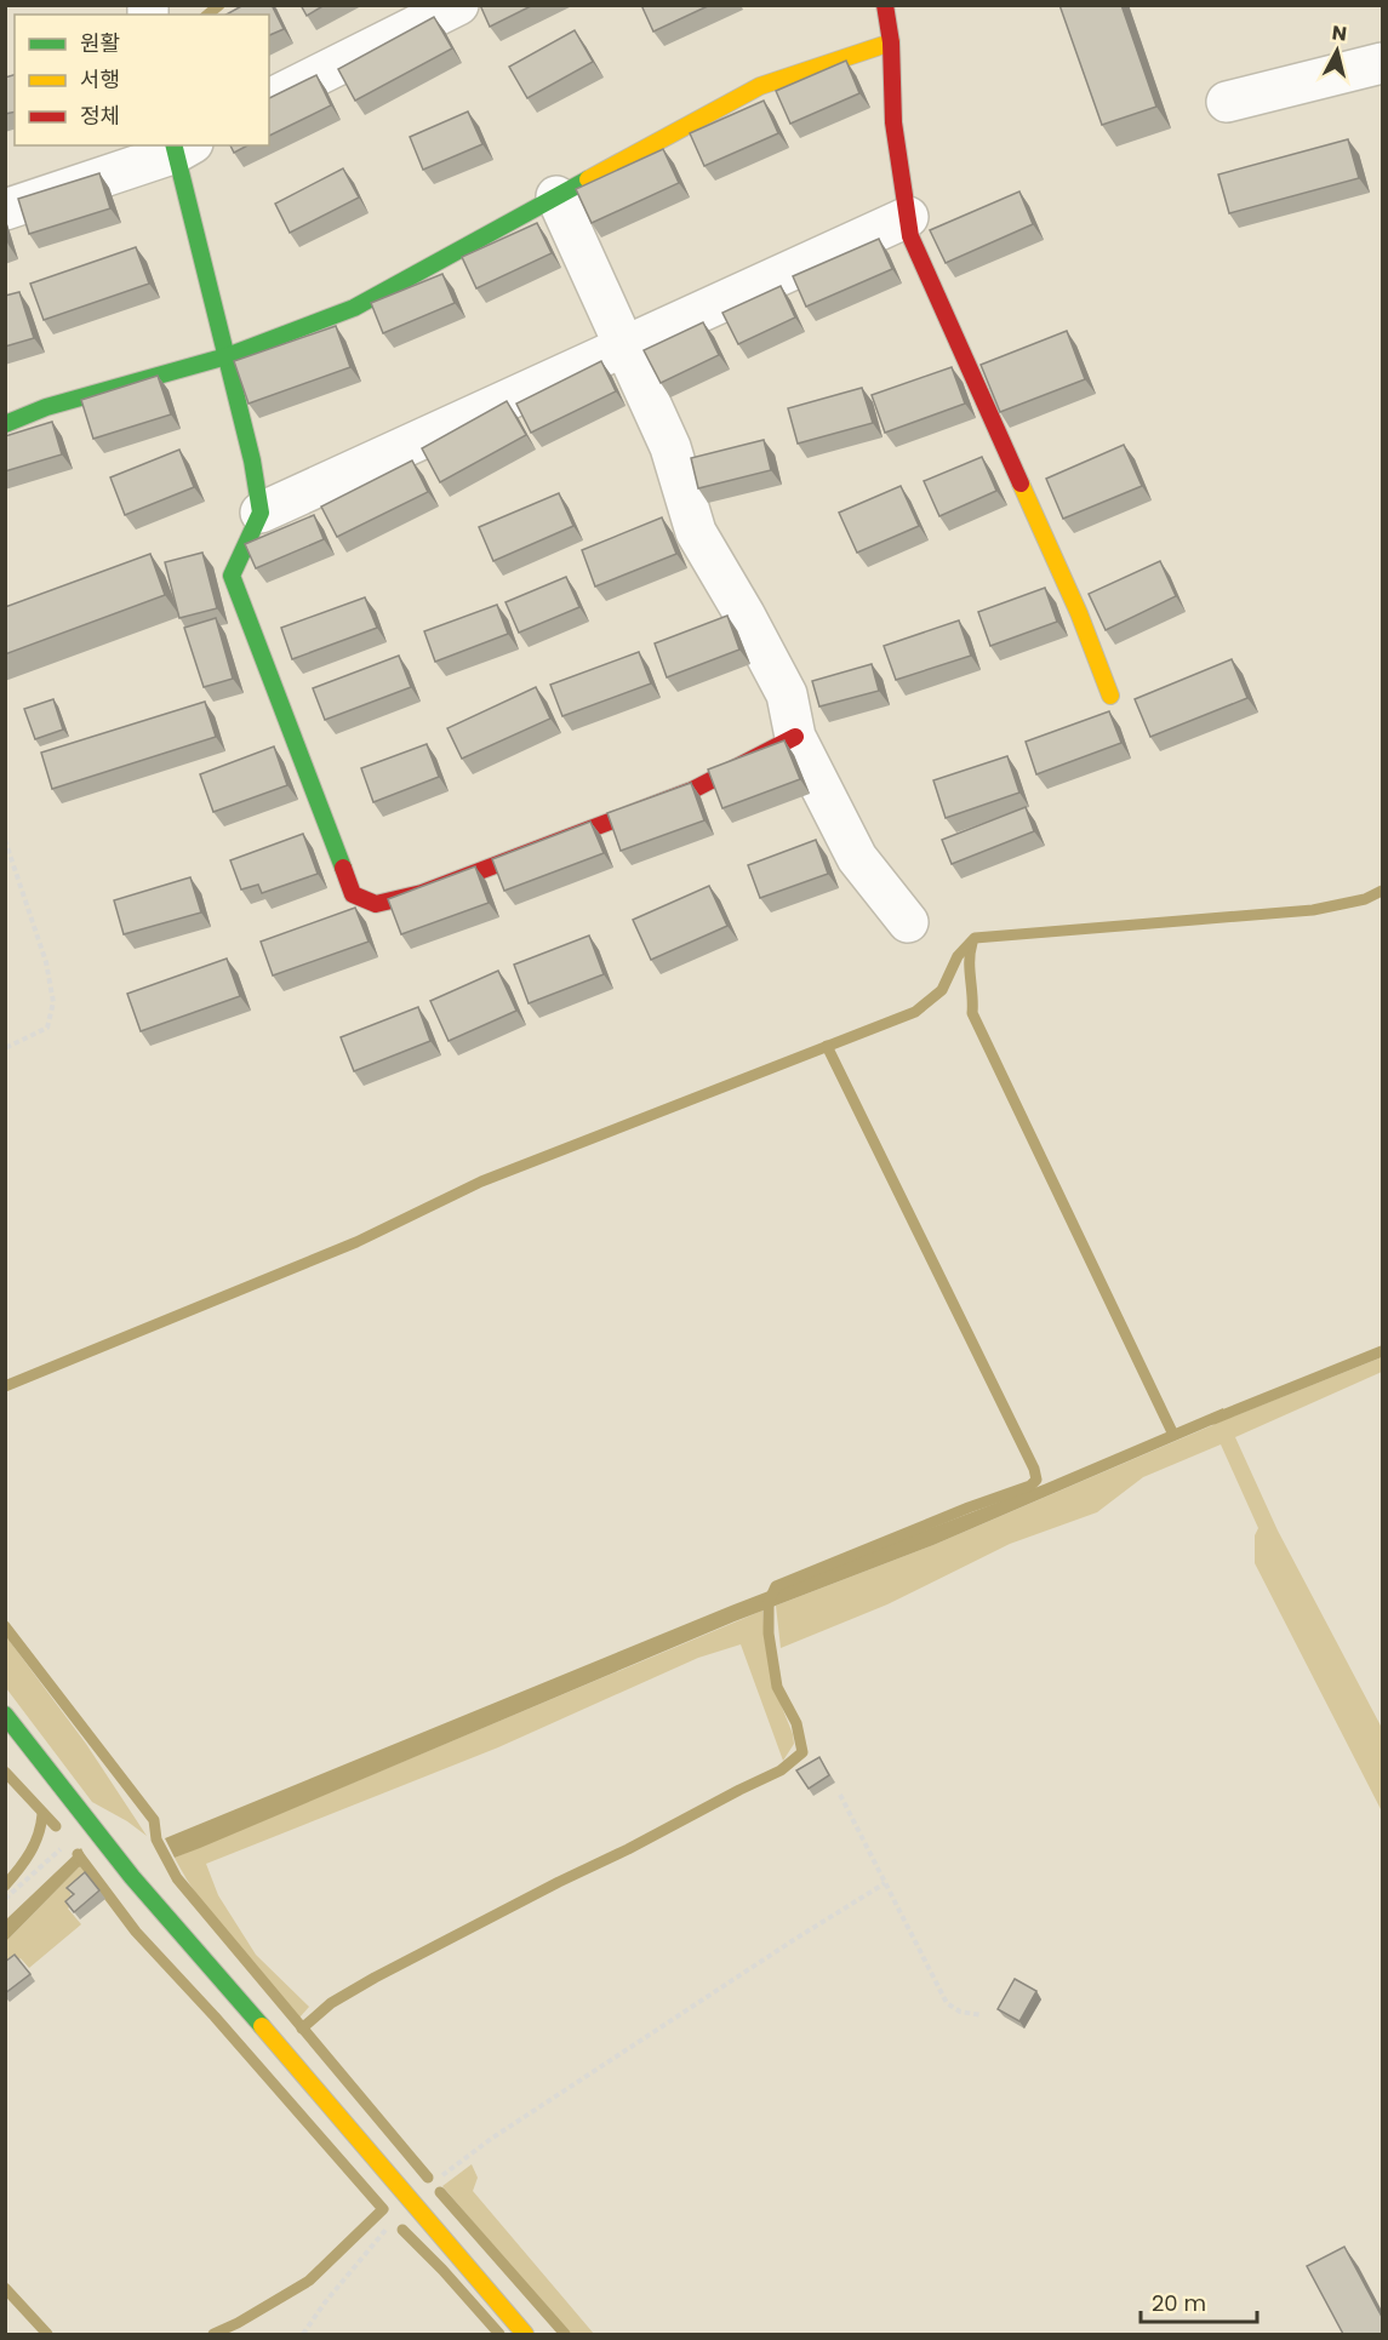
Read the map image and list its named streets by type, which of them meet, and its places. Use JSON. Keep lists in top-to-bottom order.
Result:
{
  "legend": ["원활", "서행", "정체"],
  "scale_bar": "20 m",
  "north": "top"
}
